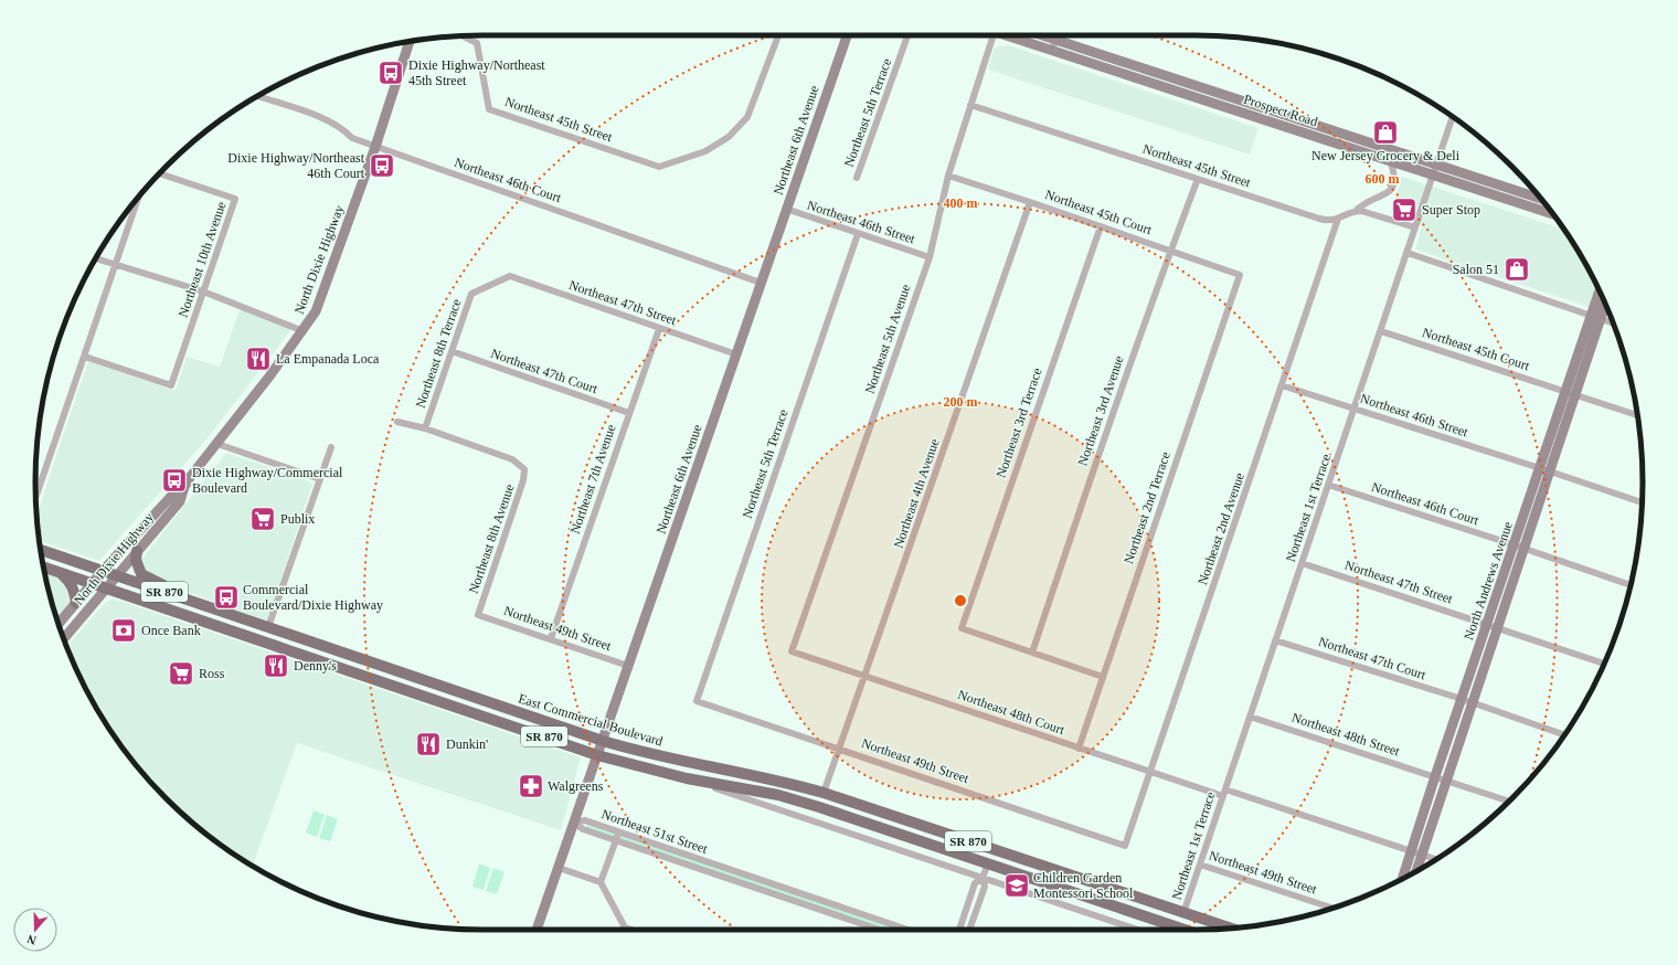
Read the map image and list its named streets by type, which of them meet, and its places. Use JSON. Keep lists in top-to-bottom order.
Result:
{
  "streets": {
    "main road": [
      "Prospect Road",
      "Northeast 6th Avenue",
      "North Dixie Highway",
      "North Andrews Avenue",
      "SR 870",
      "East Commercial Boulevard"
    ],
    "street": [
      "Northeast 5th Terrace",
      "Northeast 45th Street",
      "Northeast 46th Court",
      "Northeast 45th Court",
      "Northeast 46th Street",
      "Northeast 10th Avenue",
      "Northeast 47th Street",
      "Northeast 5th Avenue",
      "Northeast 8th Terrace",
      "Northeast 47th Court",
      "Northeast 3rd Avenue",
      "Northeast 3rd Terrace",
      "Northeast 7th Avenue",
      "Northeast 4th Avenue",
      "Northeast 2nd Terrace",
      "Northeast 1st Terrace",
      "Northeast 2nd Avenue",
      "Northeast 8th Avenue",
      "Northeast 49th Street",
      "Northeast 48th Court",
      "Northeast 48th Street",
      "Northeast 51st Street"
    ]
  },
  "crossings": [
    ["Prospect Road", "Northeast 1st Terrace"],
    ["Northeast 5th Terrace", "Northeast 46th Street"],
    ["Northeast 5th Terrace", "Northeast 49th Street"],
    ["Northeast 45th Street", "Northeast 5th Avenue"],
    ["Northeast 45th Street", "Northeast 3rd Avenue"],
    ["Northeast 45th Street", "Northeast 2nd Avenue"],
    ["Northeast 6th Avenue", "Northeast 46th Court"],
    ["Northeast 6th Avenue", "Northeast 46th Street"],
    ["Northeast 6th Avenue", "Northeast 47th Street"],
    ["Northeast 6th Avenue", "SR 870"],
    ["Northeast 6th Avenue", "Northeast 49th Street"],
    ["Northeast 6th Avenue", "East Commercial Boulevard"],
    ["Northeast 6th Avenue", "Northeast 51st Street"],
    ["Northeast 46th Court", "North Dixie Highway"],
    ["Northeast 46th Court", "Northeast 1st Terrace"],
    ["Northeast 46th Court", "North Andrews Avenue"],
    ["Northeast 45th Court", "Northeast 5th Avenue"],
    ["Northeast 45th Court", "Northeast 3rd Avenue"],
    ["Northeast 45th Court", "Northeast 3rd Terrace"],
    ["Northeast 45th Court", "Northeast 4th Avenue"],
    ["Northeast 45th Court", "Northeast 2nd Terrace"],
    ["Northeast 45th Court", "Northeast 1st Terrace"],
    ["Northeast 45th Court", "North Andrews Avenue"],
    ["Northeast 46th Street", "Northeast 5th Avenue"],
    ["Northeast 46th Street", "Northeast 1st Terrace"],
    ["Northeast 46th Street", "Northeast 2nd Avenue"],
    ["Northeast 46th Street", "North Andrews Avenue"],
    ["North Dixie Highway", "SR 870"],
    ["North Dixie Highway", "East Commercial Boulevard"],
    ["Northeast 47th Street", "Northeast 8th Terrace"],
    ["Northeast 47th Street", "Northeast 7th Avenue"],
    ["Northeast 47th Street", "Northeast 1st Terrace"],
    ["Northeast 47th Street", "North Andrews Avenue"],
    ["Northeast 5th Avenue", "Northeast 48th Court"],
    ["Northeast 8th Terrace", "Northeast 47th Court"],
    ["Northeast 8th Terrace", "Northeast 8th Avenue"],
    ["Northeast 47th Court", "Northeast 7th Avenue"],
    ["Northeast 47th Court", "Northeast 1st Terrace"],
    ["Northeast 47th Court", "North Andrews Avenue"],
    ["Northeast 3rd Avenue", "Northeast 3rd Terrace"],
    ["Northeast 7th Avenue", "Northeast 49th Street"],
    ["Northeast 4th Avenue", "Northeast 49th Street"],
    ["Northeast 4th Avenue", "Northeast 48th Court"],
    ["Northeast 4th Avenue", "East Commercial Boulevard"],
    ["Northeast 2nd Terrace", "Northeast 48th Court"],
    ["Northeast 1st Terrace", "Northeast 49th Street"],
    ["Northeast 1st Terrace", "Northeast 48th Court"],
    ["Northeast 1st Terrace", "East Commercial Boulevard"],
    ["Northeast 1st Terrace", "Northeast 48th Street"],
    ["Northeast 2nd Avenue", "Northeast 49th Street"],
    ["Northeast 2nd Avenue", "Northeast 48th Court"],
    ["Northeast 8th Avenue", "Northeast 49th Street"],
    ["North Andrews Avenue", "Northeast 48th Street"]
  ],
  "places": {
    "bus stop": [
      "Dixie Highway/Northeast 45th Street",
      "Dixie Highway/Northeast 46th Court",
      "Dixie Highway/Commercial Boulevard",
      "Commercial Boulevard/Dixie Highway"
    ],
    "shop": ["New Jersey Grocery & Deli", "Salon 51"],
    "supermarket": ["Super Stop", "Publix", "Ross"],
    "restaurant": ["La Empanada Loca", "Denny's", "Dunkin'"],
    "bank": ["Once Bank"],
    "pharmacy": ["Walgreens"],
    "school or university": ["Children Garden Montessori School"]
  },
  "north": "bottom",
  "rings": ["600 m", "400 m", "200 m"]
}
